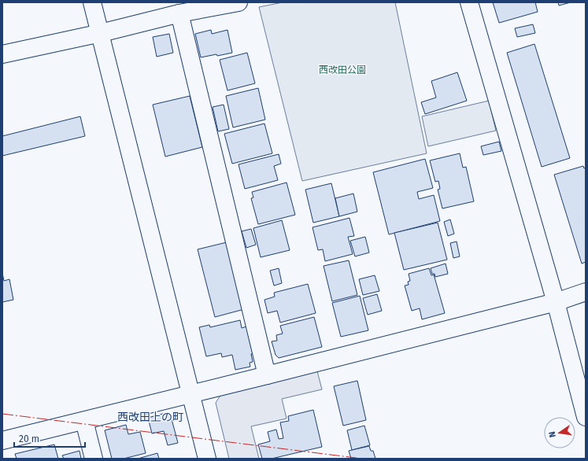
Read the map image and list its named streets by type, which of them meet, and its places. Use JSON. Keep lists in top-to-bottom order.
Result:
{
  "districts": ["西改田上の町"],
  "parks": ["西改田公園"],
  "scale_bar": "20 m",
  "north": "left"
}
